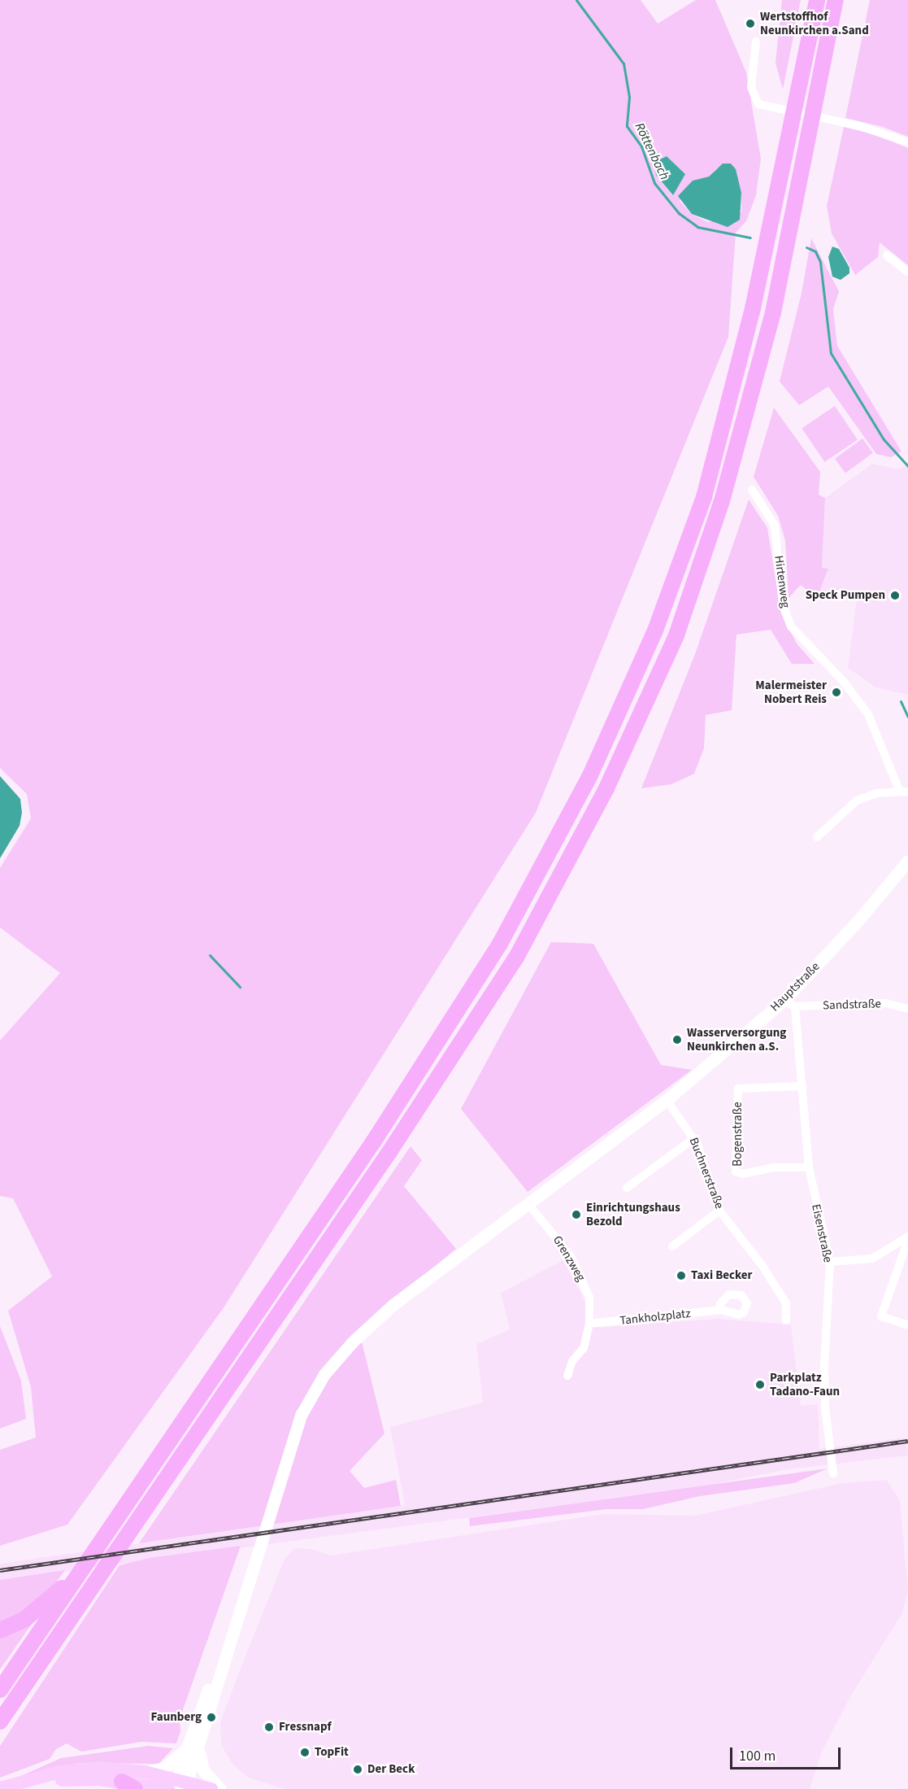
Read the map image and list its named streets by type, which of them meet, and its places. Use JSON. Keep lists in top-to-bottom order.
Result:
{
  "streets": {
    "main road": ["Hauptstraße"],
    "street": [
      "Hirtenweg",
      "Sandstraße",
      "Bogenstraße",
      "Buchnerstraße",
      "Eisenstraße",
      "Grenzweg",
      "Tankholzplatz"
    ]
  },
  "crossings": [
    ["Hauptstraße", "Buchnerstraße"],
    ["Hauptstraße", "Grenzweg"],
    ["Sandstraße", "Eisenstraße"],
    ["Bogenstraße", "Eisenstraße"],
    ["Grenzweg", "Tankholzplatz"]
  ],
  "water": ["Röttenbach"],
  "places": [
    "Wertstoffhof Neunkirchen a.Sand",
    "Speck Pumpen",
    "Malermeister Nobert Reis",
    "Wasserversorgung Neunkirchen a.S.",
    "Einrichtungshaus Bezold",
    "Taxi Becker",
    "Parkplatz Tadano-Faun",
    "Faunberg",
    "Fressnapf",
    "TopFit",
    "Der Beck"
  ],
  "scale_bar": "100 m"
}
